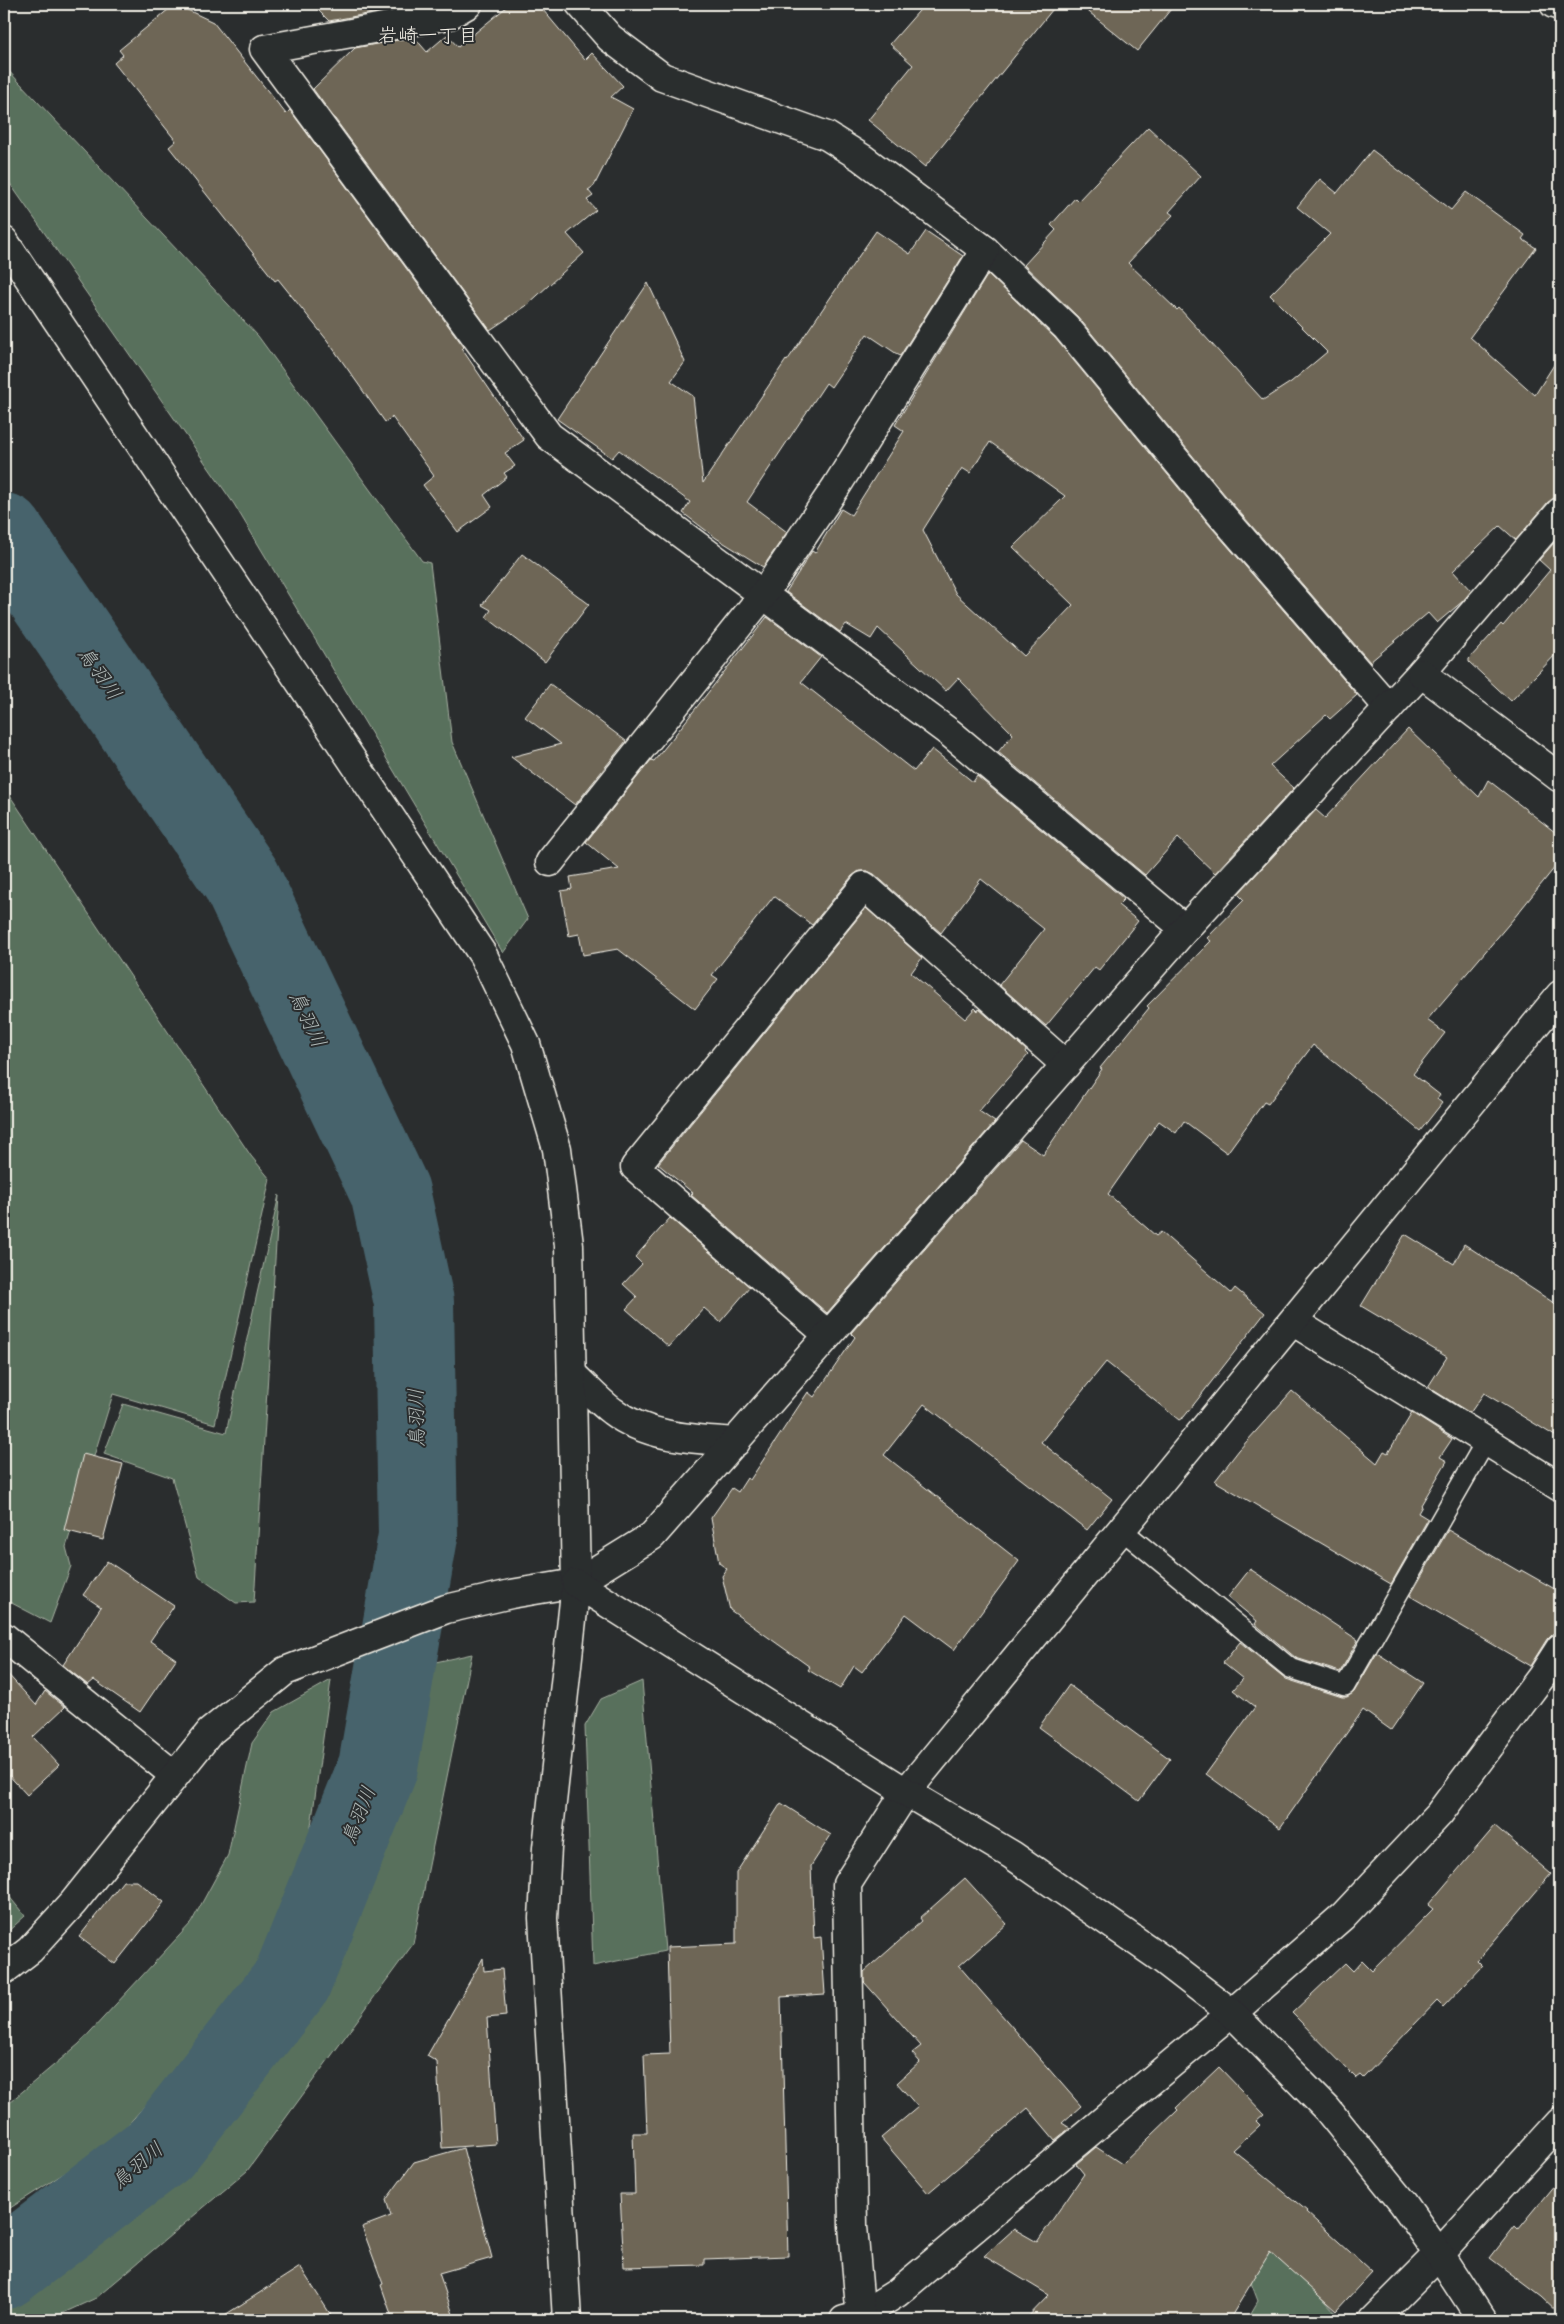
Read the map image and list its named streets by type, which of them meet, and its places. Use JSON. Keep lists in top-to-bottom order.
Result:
{
  "districts": ["岩崎一丁目"],
  "water": ["鳥羽川"]
}
